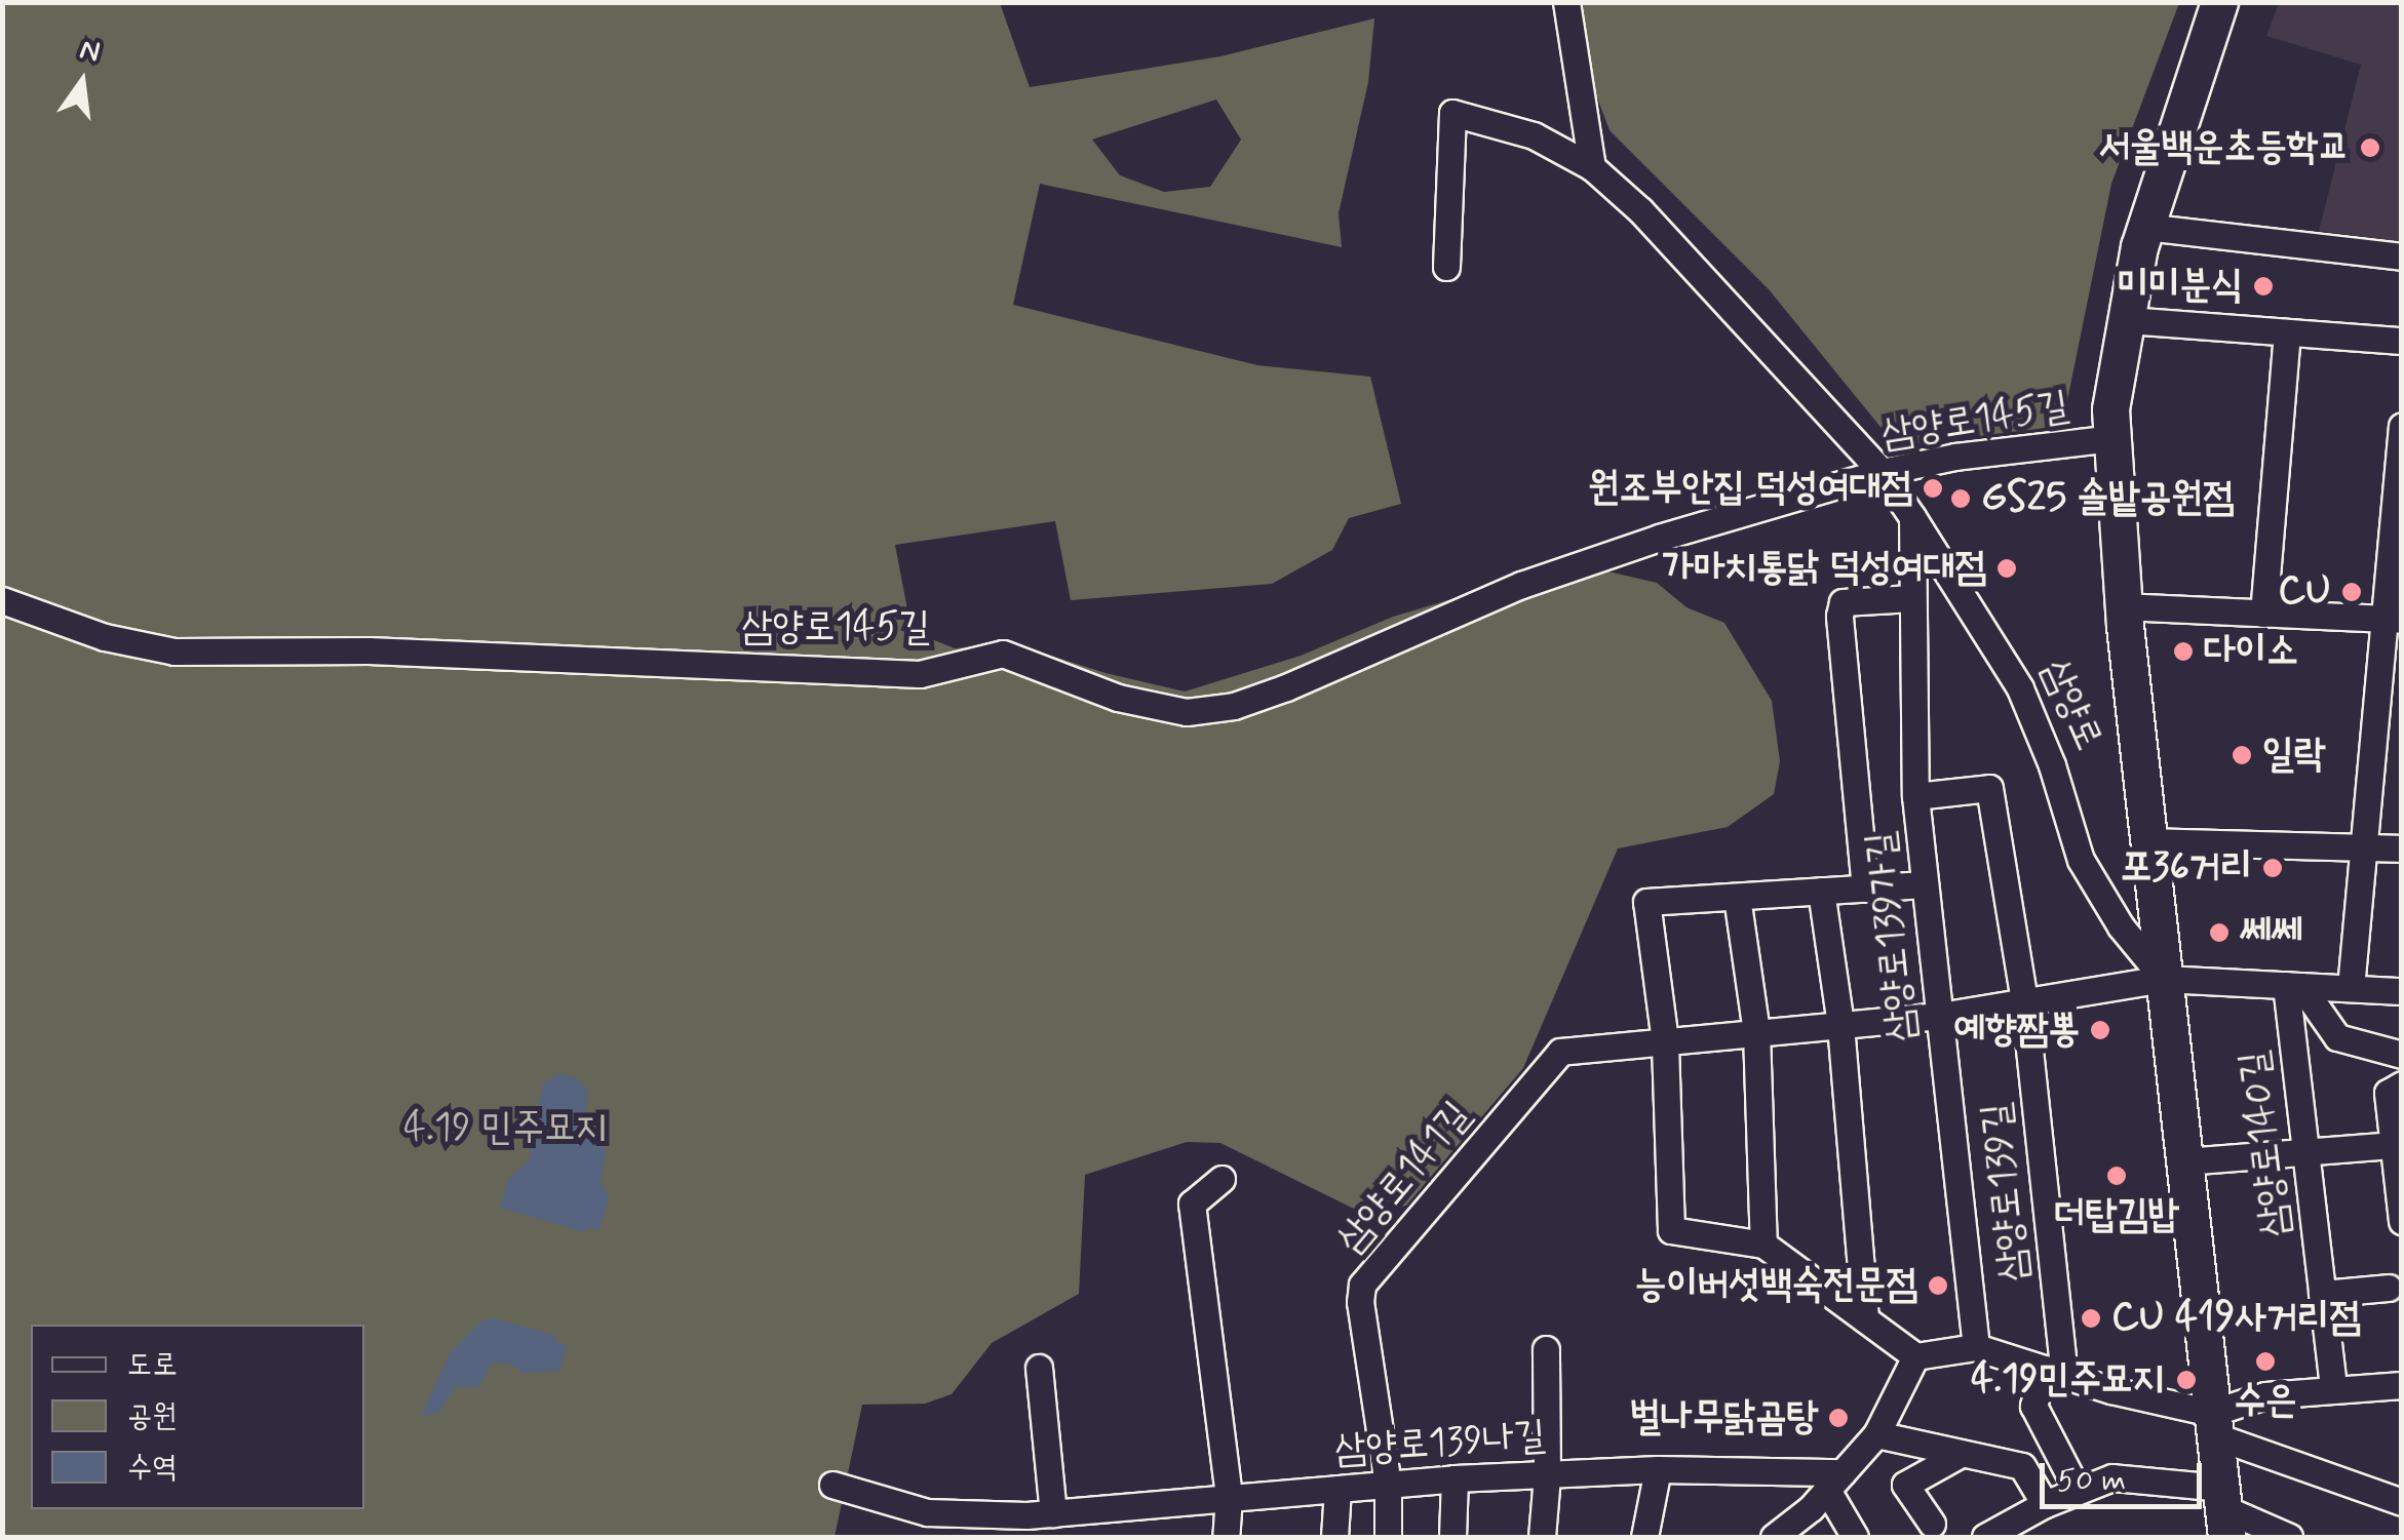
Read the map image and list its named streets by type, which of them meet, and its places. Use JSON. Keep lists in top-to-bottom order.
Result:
{
  "streets": {
    "main road": ["삼양로"],
    "street": [
      "삼양로145길",
      "삼양로139가길",
      "삼양로140길",
      "삼양로141길",
      "삼양로139길",
      "삼양로139나길"
    ]
  },
  "crossings": [
    ["삼양로145길", "삼양로"],
    ["삼양로", "삼양로139가길"],
    ["삼양로", "삼양로141길"],
    ["삼양로139가길", "삼양로141길"],
    ["삼양로140길", "삼양로141길"],
    ["삼양로141길", "삼양로139길"],
    ["삼양로141길", "삼양로139나길"]
  ],
  "parks": ["4.19 민주묘지"],
  "places": [
    "서울백운초등학교",
    "미미분식",
    "원조부안집 덕성여대점",
    "GS25 솔밭공원점",
    "가마치통닭 덕성여대점",
    "CU",
    "다이소",
    "일락",
    "포36거리",
    "쎄쎄",
    "예향짬뽕",
    "더탑김밥",
    "능이버섯백숙전문점",
    "CU 419사거리점",
    "수은",
    "4.19민주묘지",
    "벌나무닭곰탕"
  ],
  "legend": ["도로", "공원", "수역"],
  "scale_bar": "50 m",
  "north": "top"
}
